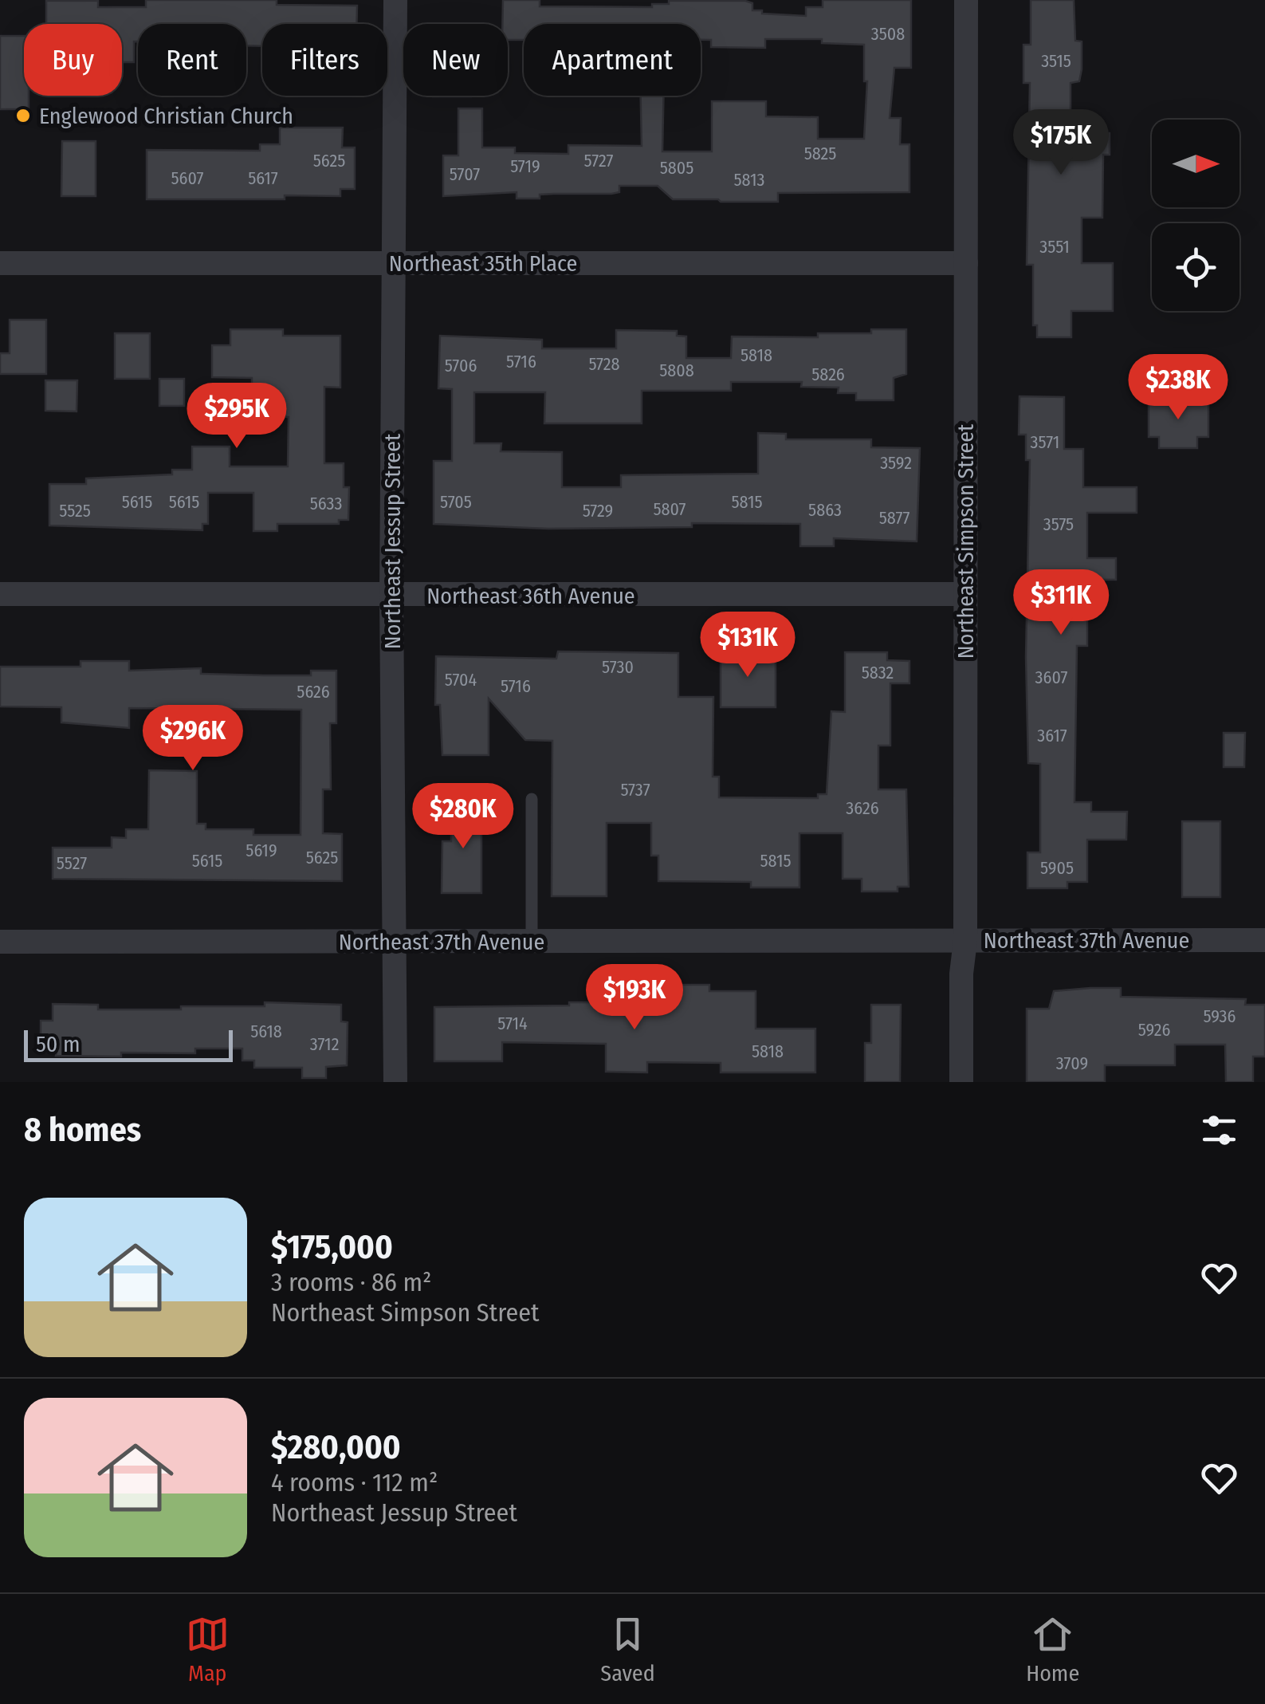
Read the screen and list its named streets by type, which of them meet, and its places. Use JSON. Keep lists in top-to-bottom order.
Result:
{
  "streets": {
    "street": [
      "Northeast 35th Place",
      "Northeast Jessup Street",
      "Northeast Simpson Street",
      "Northeast 36th Avenue",
      "Northeast 37th Avenue"
    ]
  },
  "crossings": [
    ["Northeast 35th Place", "Northeast Jessup Street"],
    ["Northeast 35th Place", "Northeast Simpson Street"],
    ["Northeast Jessup Street", "Northeast 36th Avenue"],
    ["Northeast Jessup Street", "Northeast 37th Avenue"],
    ["Northeast Simpson Street", "Northeast 36th Avenue"],
    ["Northeast Simpson Street", "Northeast 37th Avenue"]
  ],
  "places": ["Englewood Christian Church"],
  "house_numbers": [
    "3508",
    "3515",
    "5825",
    "5625",
    "5727",
    "5719",
    "5805",
    "5707",
    "5607",
    "5617",
    "5813",
    "3551",
    "5818",
    "5716",
    "5728",
    "5706",
    "5808",
    "5826",
    "3571",
    "3592",
    "5615",
    "5615",
    "5705",
    "5815",
    "5633",
    "5807",
    "5863",
    "5525",
    "5729",
    "5877",
    "3575",
    "5730",
    "5832",
    "3607",
    "5704",
    "5716",
    "5626",
    "3617",
    "5737",
    "3626",
    "5619",
    "5625",
    "5615",
    "5815",
    "5527",
    "5905",
    "5936",
    "5714",
    "5926",
    "5618",
    "3712",
    "5818",
    "3709"
  ],
  "scale_bar": "50 m",
  "north": "right",
  "page": {
    "chip": [
      "Buy",
      "Rent",
      "Filters",
      "New",
      "Apartment"
    ],
    "price": [
      "$175K",
      "$238K",
      "$295K",
      "$311K",
      "$131K",
      "$296K",
      "$280K",
      "$193K"
    ],
    "scale": "50 m",
    "heading": "8 homes",
    "list": [
      {
        "name": "$175,000",
        "note": "3 rooms · 86 m² · Northeast Simpson Street"
      },
      {
        "name": "$280,000",
        "note": "4 rooms · 112 m² · Northeast Jessup Street"
      }
    ],
    "tabs": ["Map", "Saved", "Home"]
  }
}
